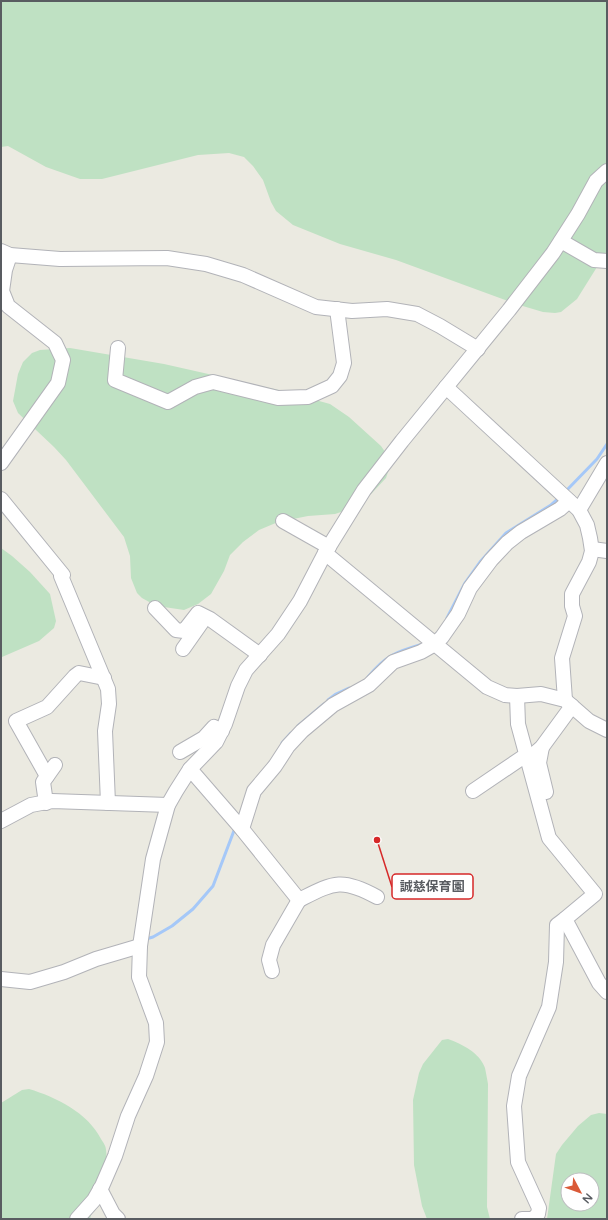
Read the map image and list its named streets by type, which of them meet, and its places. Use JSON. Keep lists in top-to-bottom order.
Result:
{
  "places": ["誠慈保育園"],
  "north": "bottom right"
}
